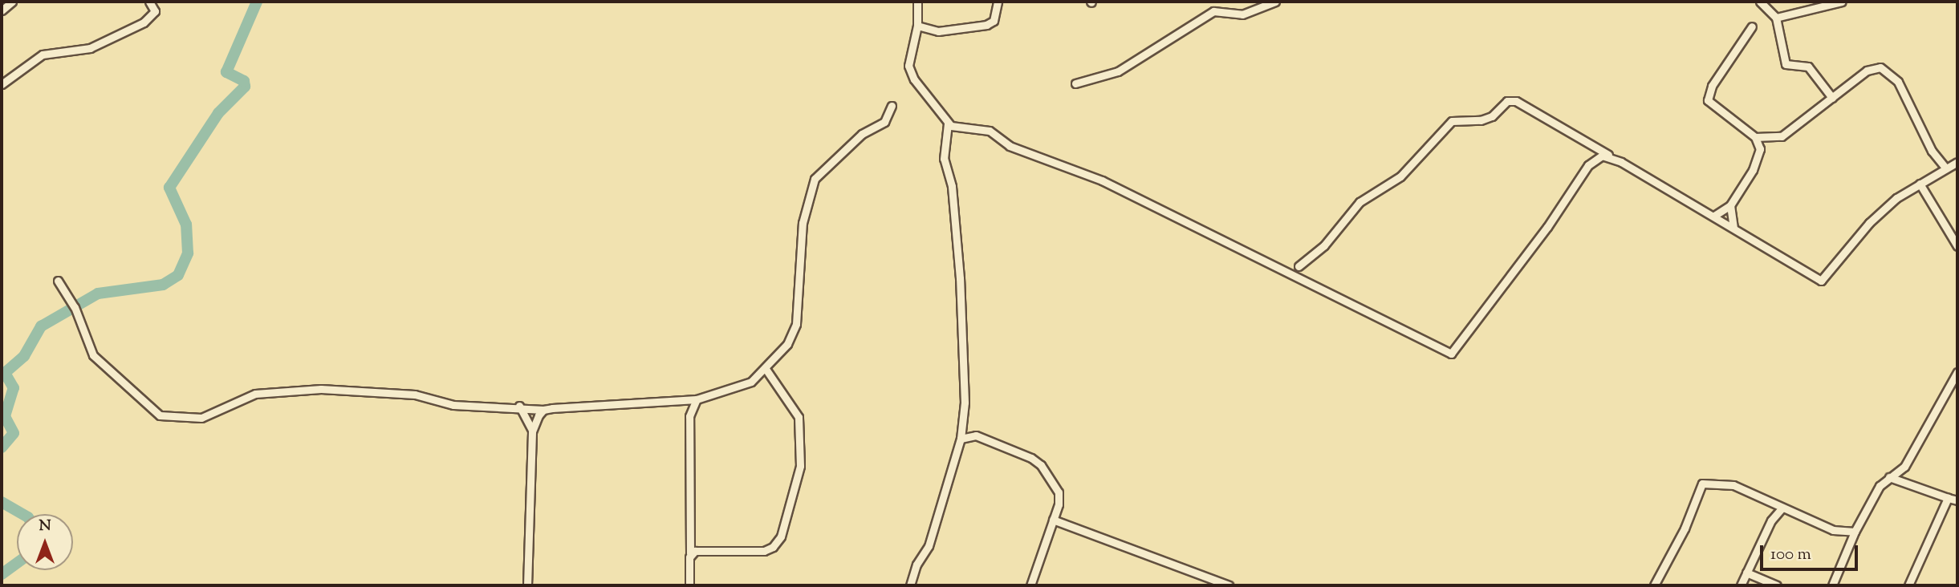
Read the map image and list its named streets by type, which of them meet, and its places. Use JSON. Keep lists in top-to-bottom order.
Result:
{
  "scale_bar": "100 m",
  "north": "top"
}
